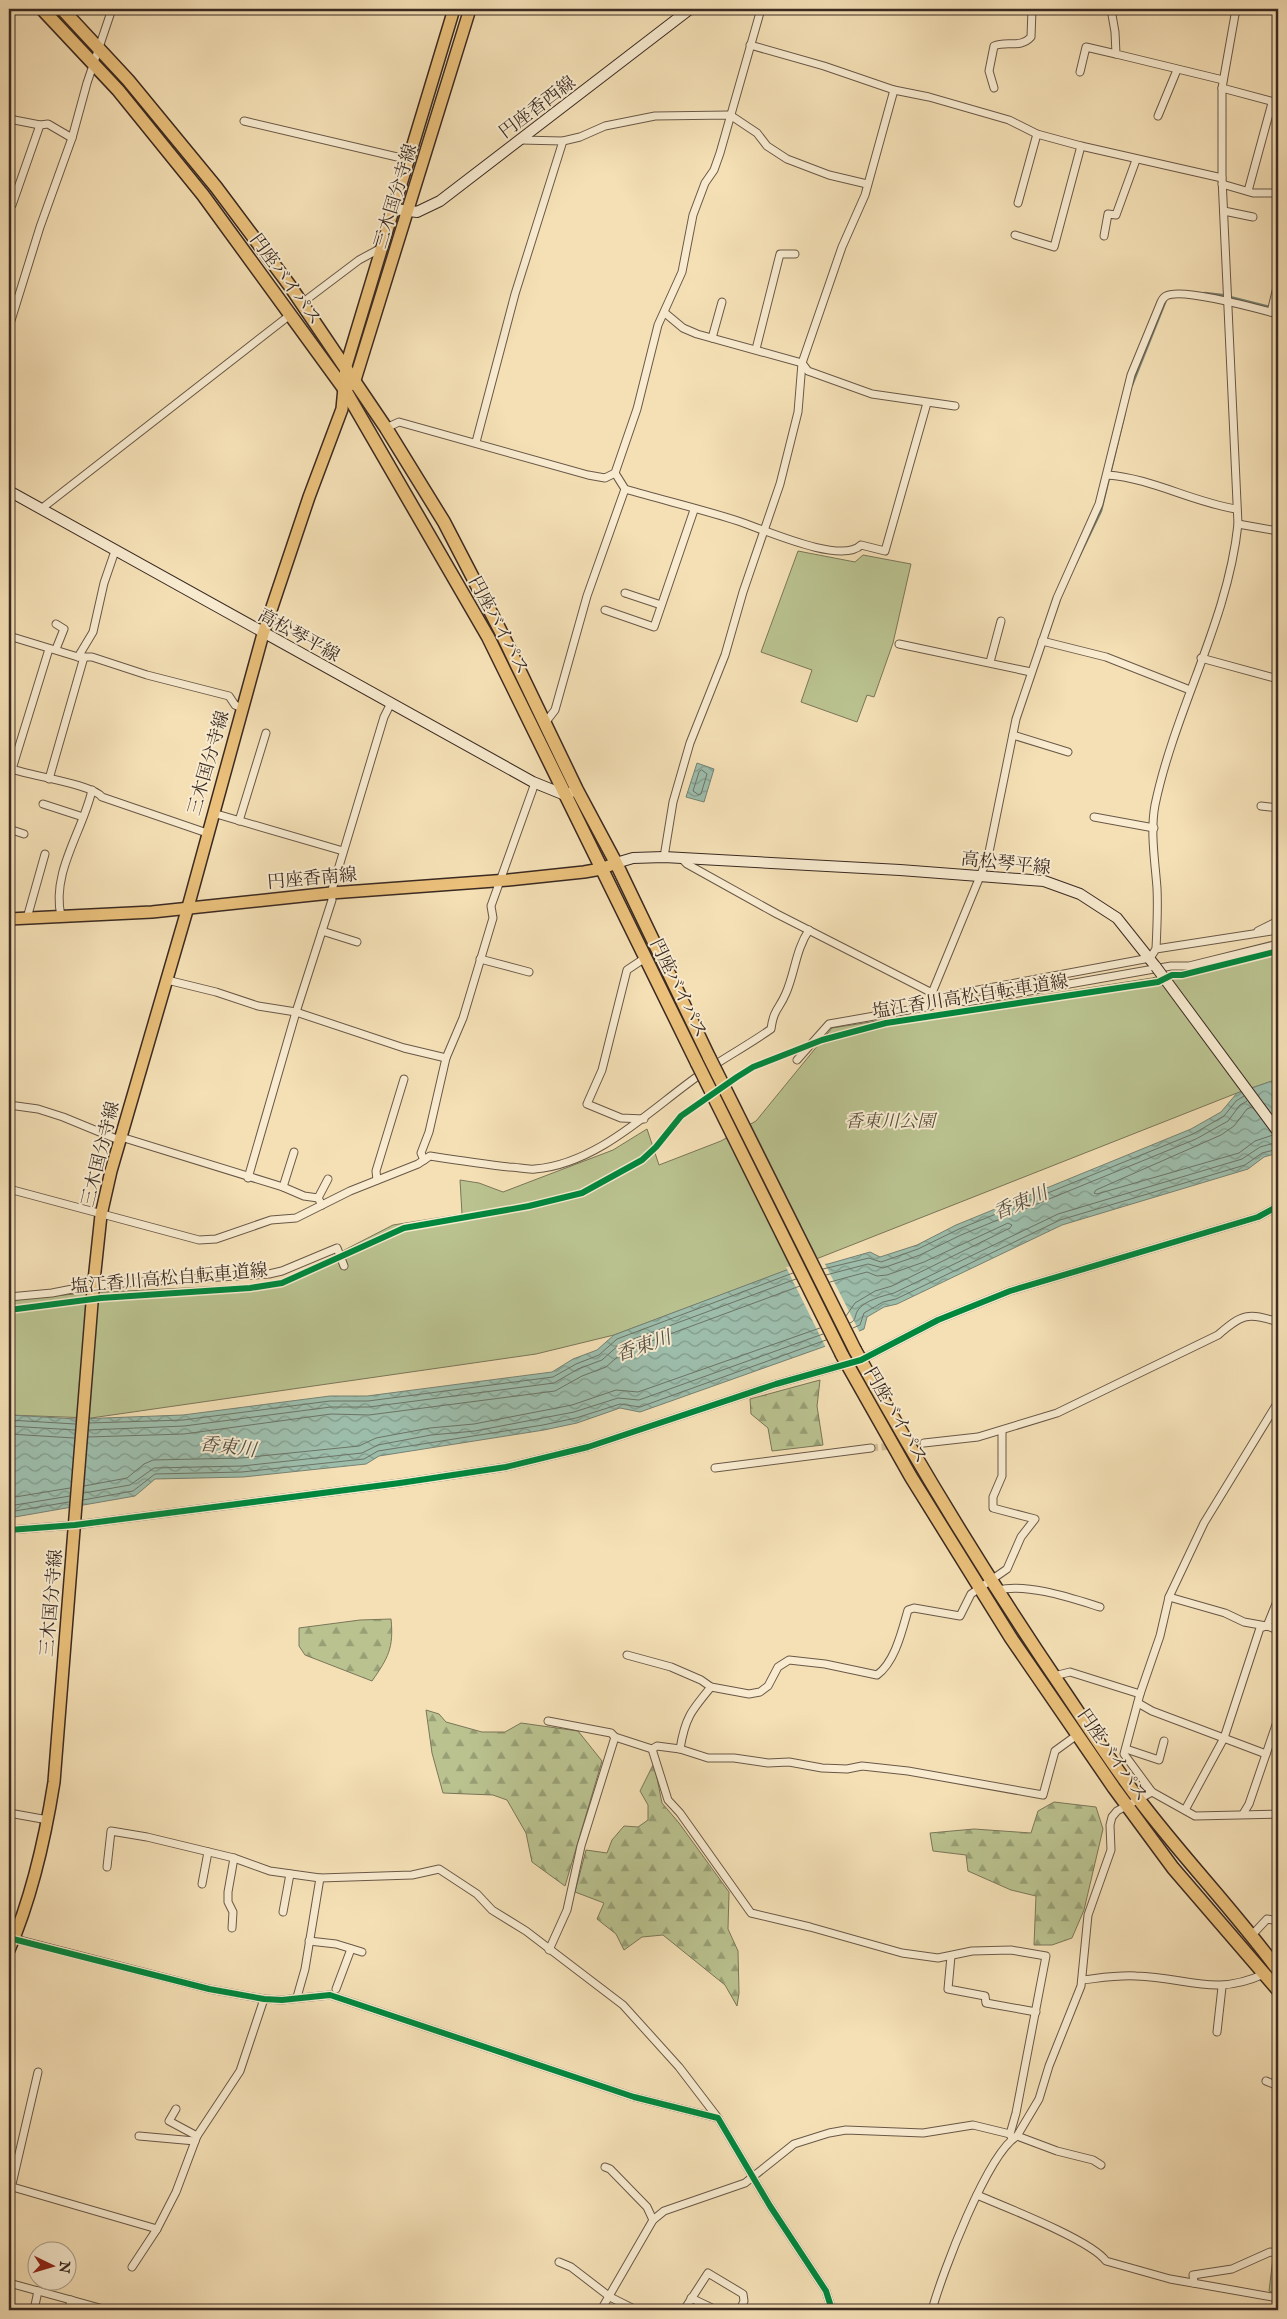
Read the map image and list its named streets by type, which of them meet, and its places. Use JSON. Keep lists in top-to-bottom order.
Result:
{
  "streets": {
    "highway": ["円座バイパス"],
    "main road": [
      "円座香西線",
      "三木国分寺線",
      "高松琴平線",
      "円座香南線"
    ],
    "cycle path": ["塩江香川高松自転車道線"]
  },
  "crossings": [
    ["円座香西線", "三木国分寺線"],
    ["三木国分寺線", "円座バイパス"],
    ["三木国分寺線", "高松琴平線"],
    ["三木国分寺線", "円座香南線"],
    ["円座バイパス", "高松琴平線"],
    ["円座バイパス", "円座香南線"],
    ["高松琴平線", "円座香南線"]
  ],
  "water": ["香東川"],
  "parks": ["香東川公園"],
  "north": "right"
}
